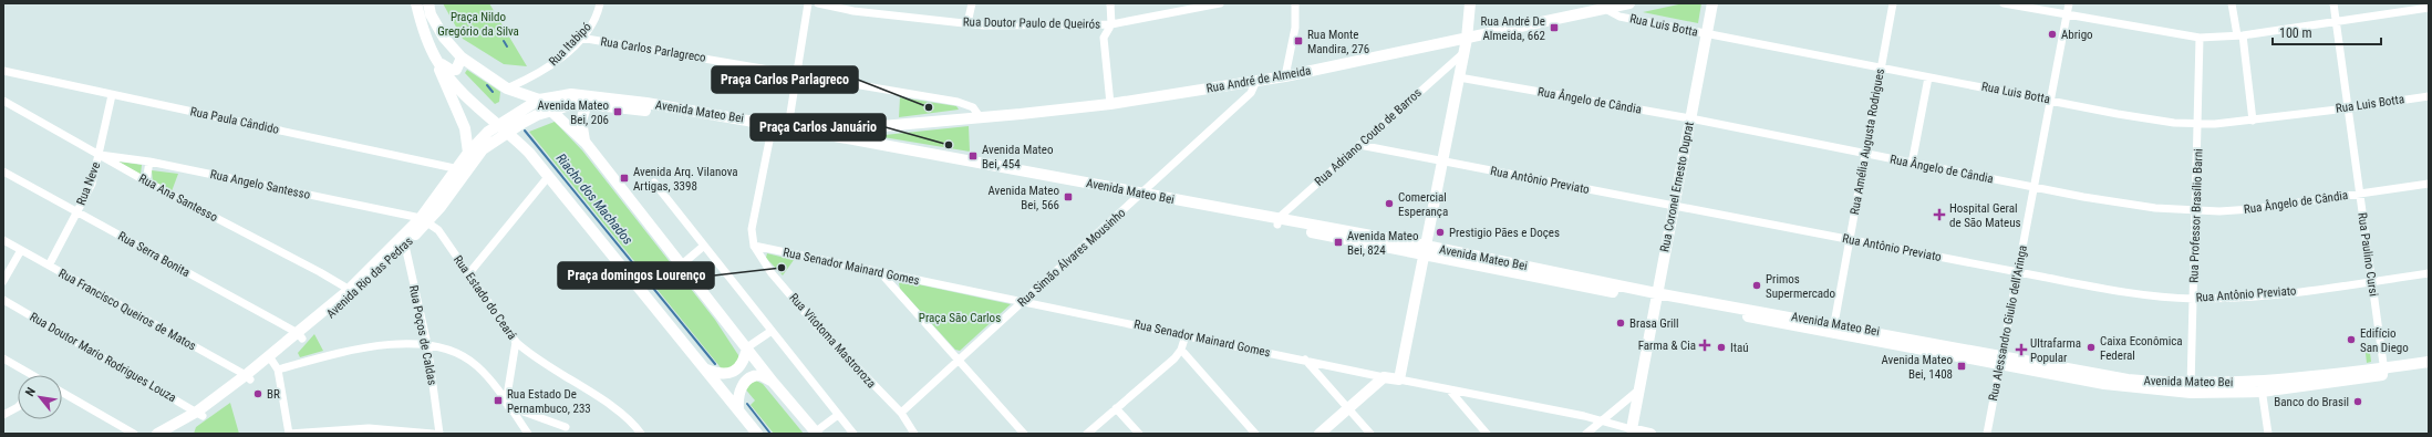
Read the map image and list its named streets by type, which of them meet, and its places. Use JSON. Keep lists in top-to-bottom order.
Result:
{
  "streets": {
    "main road": [
      "Rua André de Almeida",
      "Avenida Mateo Bei",
      "Rua Coronel Ernesto Duprat",
      "Rua Senador Mainard Gomes",
      "Avenida Rio das Pedras"
    ],
    "street": [
      "Rua Doutor Paulo de Queirós",
      "Rua Luis Botta",
      "Rua Itabipó",
      "Rua Carlos Parlagreco",
      "Rua Ângelo de Cândia",
      "Rua Paula Cândido",
      "Rua Adriano Couto de Barros",
      "Rua Amélia Augusta Rodrigues",
      "Rua Antônio Previato",
      "Rua Neve",
      "Rua Angelo Santesso",
      "Rua Ana Santesso",
      "Rua Professor Brasílio Barni",
      "Rua Serra Bonita",
      "Rua Paulino Cursi",
      "Rua Simão Álvares Mousinho",
      "Rua Estado do Ceará",
      "Rua Francisco Queiros de Matos",
      "Rua Alessandro Giulio dell'Aringa",
      "Rua Poços de Caldas",
      "Rua Vitotoma Mastroroza",
      "Rua Doutor Mario Rodrigues Louza"
    ]
  },
  "crossings": [
    ["Rua Luis Botta", "Rua André de Almeida"],
    ["Rua Luis Botta", "Rua Amélia Augusta Rodrigues"],
    ["Rua Luis Botta", "Rua Coronel Ernesto Duprat"],
    ["Rua Luis Botta", "Rua Professor Brasílio Barni"],
    ["Rua Luis Botta", "Rua Paulino Cursi"],
    ["Rua Luis Botta", "Rua Alessandro Giulio dell'Aringa"],
    ["Rua Itabipó", "Rua Carlos Parlagreco"],
    ["Rua Carlos Parlagreco", "Rua André de Almeida"],
    ["Rua André de Almeida", "Avenida Mateo Bei"],
    ["Rua André de Almeida", "Rua Simão Álvares Mousinho"],
    ["Rua Ângelo de Cândia", "Rua Amélia Augusta Rodrigues"],
    ["Rua Ângelo de Cândia", "Rua Coronel Ernesto Duprat"],
    ["Rua Ângelo de Cândia", "Rua Professor Brasílio Barni"],
    ["Rua Ângelo de Cândia", "Rua Paulino Cursi"],
    ["Rua Ângelo de Cândia", "Rua Alessandro Giulio dell'Aringa"],
    ["Avenida Mateo Bei", "Rua Adriano Couto de Barros"],
    ["Avenida Mateo Bei", "Rua Amélia Augusta Rodrigues"],
    ["Avenida Mateo Bei", "Rua Coronel Ernesto Duprat"],
    ["Avenida Mateo Bei", "Rua Professor Brasílio Barni"],
    ["Avenida Mateo Bei", "Rua Paulino Cursi"],
    ["Avenida Mateo Bei", "Rua Simão Álvares Mousinho"],
    ["Avenida Mateo Bei", "Avenida Rio das Pedras"],
    ["Avenida Mateo Bei", "Rua Alessandro Giulio dell'Aringa"],
    ["Rua Paula Cândido", "Rua Neve"],
    ["Rua Paula Cândido", "Avenida Rio das Pedras"],
    ["Rua Adriano Couto de Barros", "Rua Antônio Previato"],
    ["Rua Amélia Augusta Rodrigues", "Rua Antônio Previato"],
    ["Rua Antônio Previato", "Rua Coronel Ernesto Duprat"],
    ["Rua Antônio Previato", "Rua Professor Brasílio Barni"],
    ["Rua Antônio Previato", "Rua Paulino Cursi"],
    ["Rua Antônio Previato", "Rua Alessandro Giulio dell'Aringa"],
    ["Rua Neve", "Rua Angelo Santesso"],
    ["Rua Neve", "Rua Ana Santesso"],
    ["Rua Neve", "Rua Serra Bonita"],
    ["Rua Neve", "Rua Francisco Queiros de Matos"],
    ["Rua Angelo Santesso", "Rua Ana Santesso"],
    ["Rua Angelo Santesso", "Avenida Rio das Pedras"],
    ["Rua Angelo Santesso", "Rua Estado do Ceará"],
    ["Rua Coronel Ernesto Duprat", "Rua Senador Mainard Gomes"],
    ["Rua Ana Santesso", "Avenida Rio das Pedras"],
    ["Rua Serra Bonita", "Avenida Rio das Pedras"],
    ["Rua Simão Álvares Mousinho", "Rua Senador Mainard Gomes"],
    ["Rua Simão Álvares Mousinho", "Rua Vitotoma Mastroroza"],
    ["Rua Senador Mainard Gomes", "Rua Vitotoma Mastroroza"],
    ["Avenida Rio das Pedras", "Rua Estado do Ceará"],
    ["Avenida Rio das Pedras", "Rua Francisco Queiros de Matos"],
    ["Avenida Rio das Pedras", "Rua Poços de Caldas"],
    ["Avenida Rio das Pedras", "Rua Doutor Mario Rodrigues Louza"]
  ],
  "water": ["Riacho dos Machados"],
  "parks": ["Praça Nildo Gregório da Silva", "Praça São Carlos"],
  "places": {
    "transit": [
      "Rua André De Almeida, 662",
      "Rua Monte Mandira, 276",
      "Avenida Mateo Bei, 206",
      "Avenida Mateo Bei, 454",
      "Avenida Arq. Vilanova Artigas, 3398",
      "Avenida Mateo Bei, 566",
      "Avenida Mateo Bei, 824",
      "Avenida Mateo Bei, 1408",
      "Rua Estado De Pernambuco, 233"
    ],
    "other": [
      "Abrigo",
      "Praça Carlos Parlagreco",
      "Praça Carlos Januário",
      "Comercial Esperança",
      "Prestigio Pães e Doçes",
      "Praça domingos Lourenço",
      "Primos Supermercado",
      "Brasa Grill",
      "Edifício San Diego",
      "Itaú",
      "Caixa Econômica Federal",
      "BR",
      "Banco do Brasil"
    ],
    "health": ["Hospital Geral de São Mateus", "Farma & Cia", "Ultrafarma Popular"]
  },
  "scale_bar": "100 m",
  "north": "top left"
}
